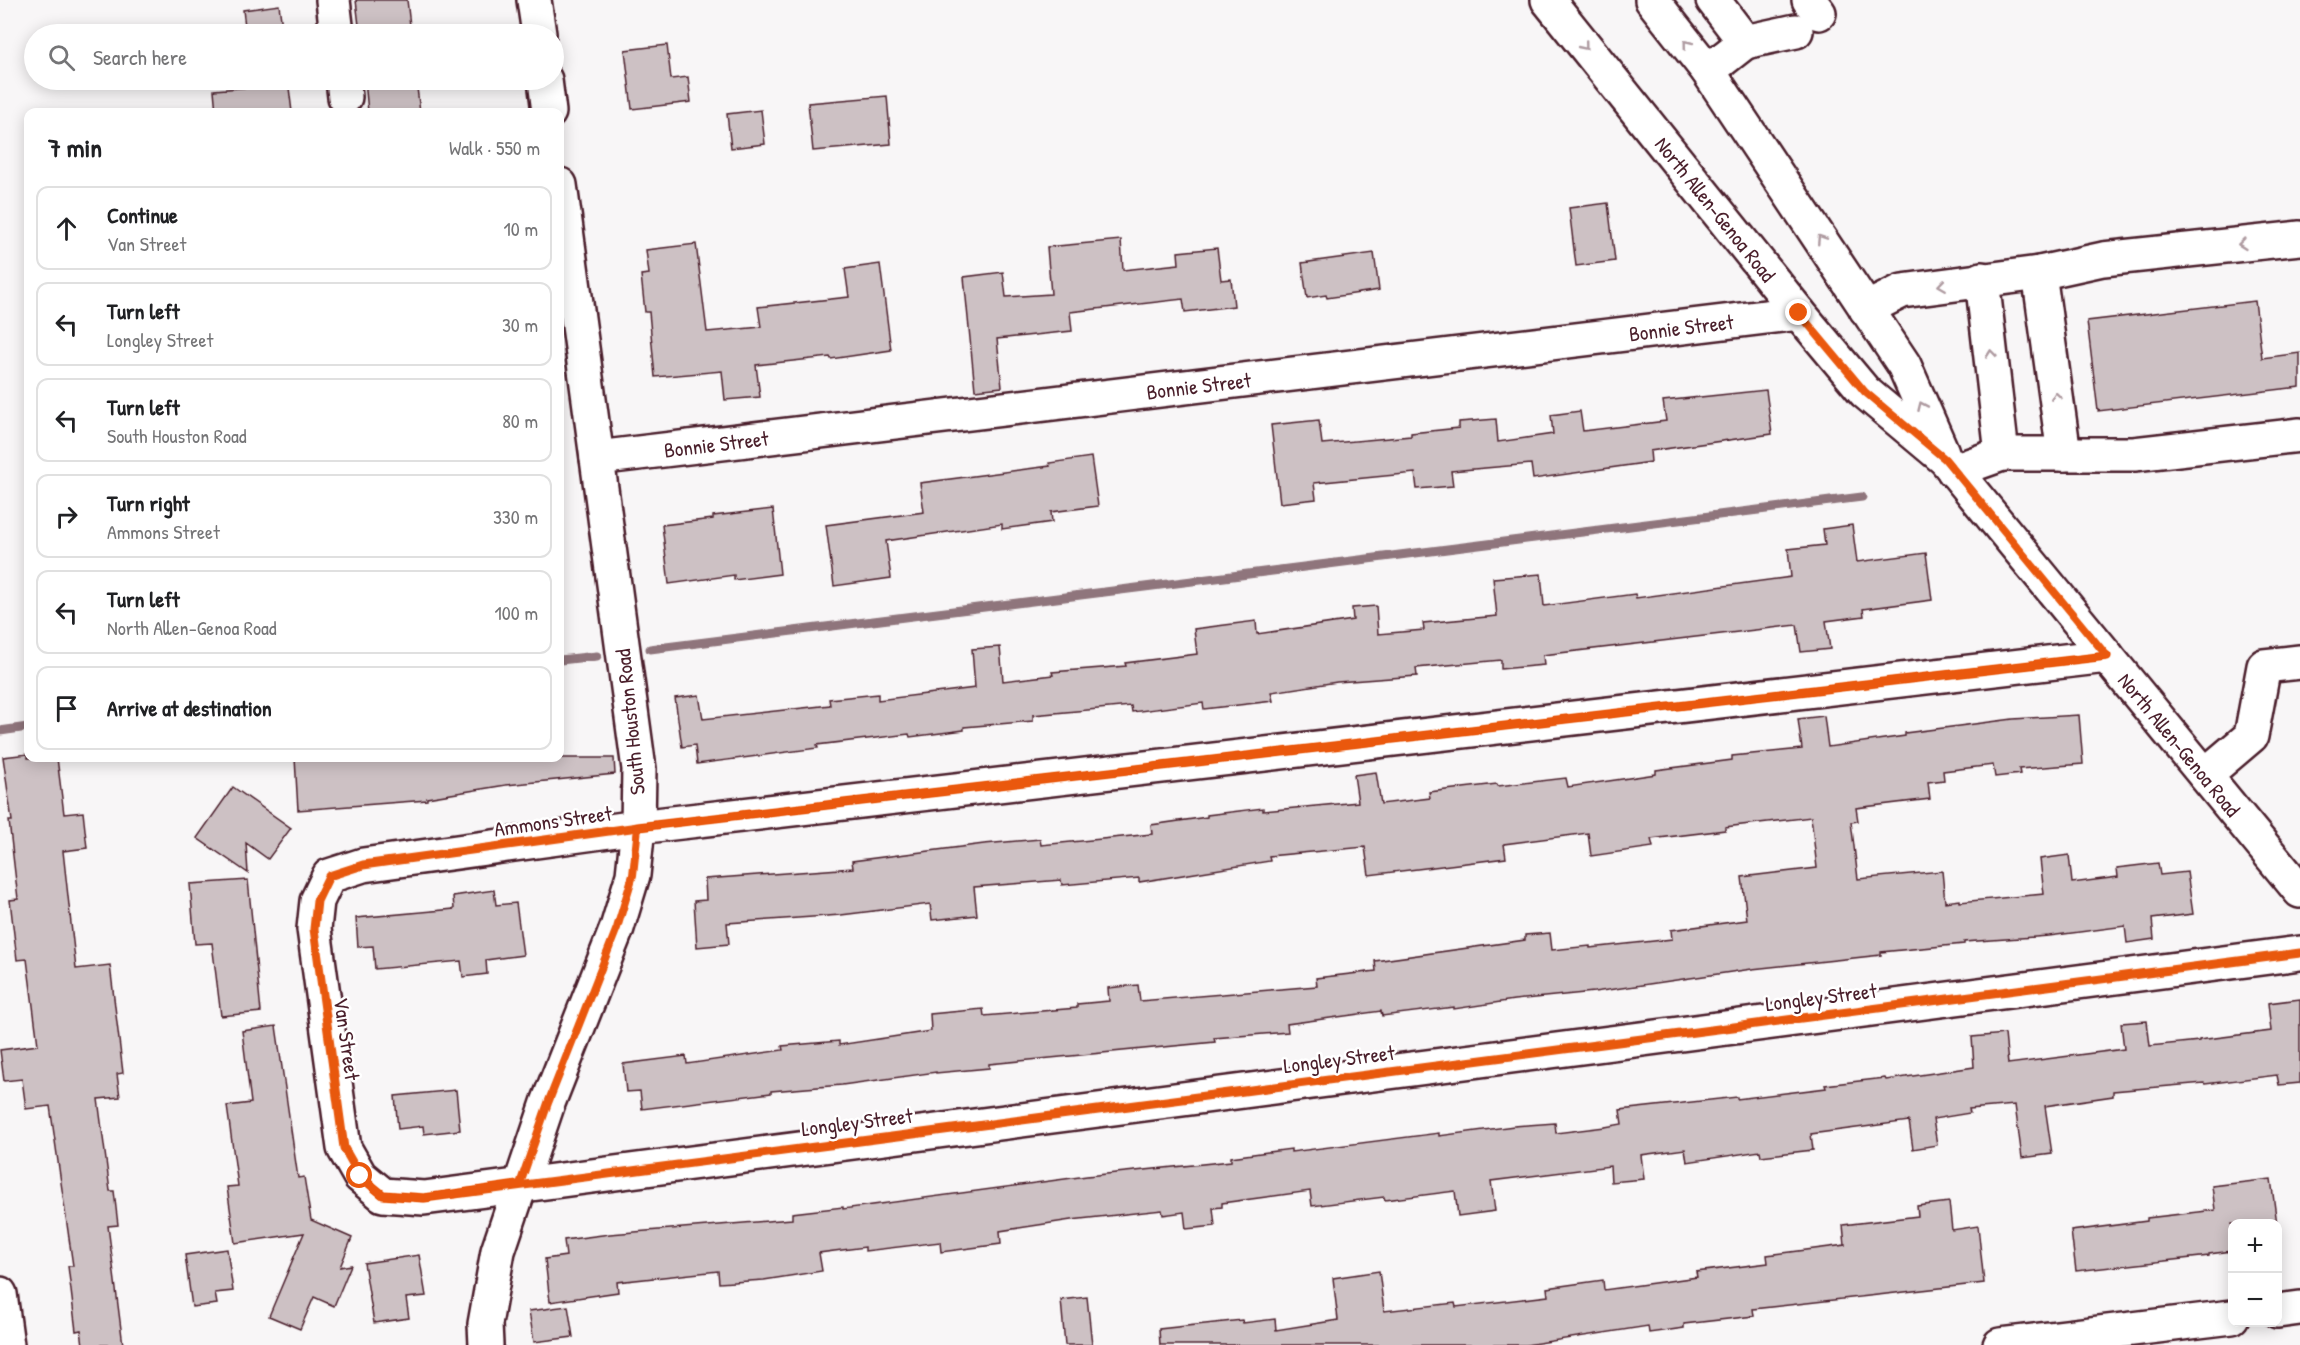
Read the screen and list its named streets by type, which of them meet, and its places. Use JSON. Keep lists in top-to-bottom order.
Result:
{
  "streets": {
    "street": [
      "North Allen-Genoa Road",
      "Bonnie Street",
      "South Houston Road",
      "Ammons Street",
      "Longley Street",
      "Van Street"
    ]
  },
  "crossings": [
    ["North Allen-Genoa Road", "Bonnie Street"],
    ["North Allen-Genoa Road", "Ammons Street"],
    ["Bonnie Street", "South Houston Road"],
    ["South Houston Road", "Ammons Street"],
    ["South Houston Road", "Longley Street"],
    ["Ammons Street", "Van Street"],
    ["Longley Street", "Van Street"]
  ],
  "page": {
    "search": "Search here",
    "heading": ["7 min", "Walk · 550 m"],
    "list": [
      ["Continue", "Van Street", "10 m"],
      ["Turn left", "Longley Street", "30 m"],
      ["Turn left", "South Houston Road", "80 m"],
      ["Turn right", "Ammons Street", "330 m"],
      ["Turn left", "North Allen-Genoa Road", "100 m"],
      "Arrive at destination"
    ],
    "map_buttons": ["+", "−"]
  }
}
